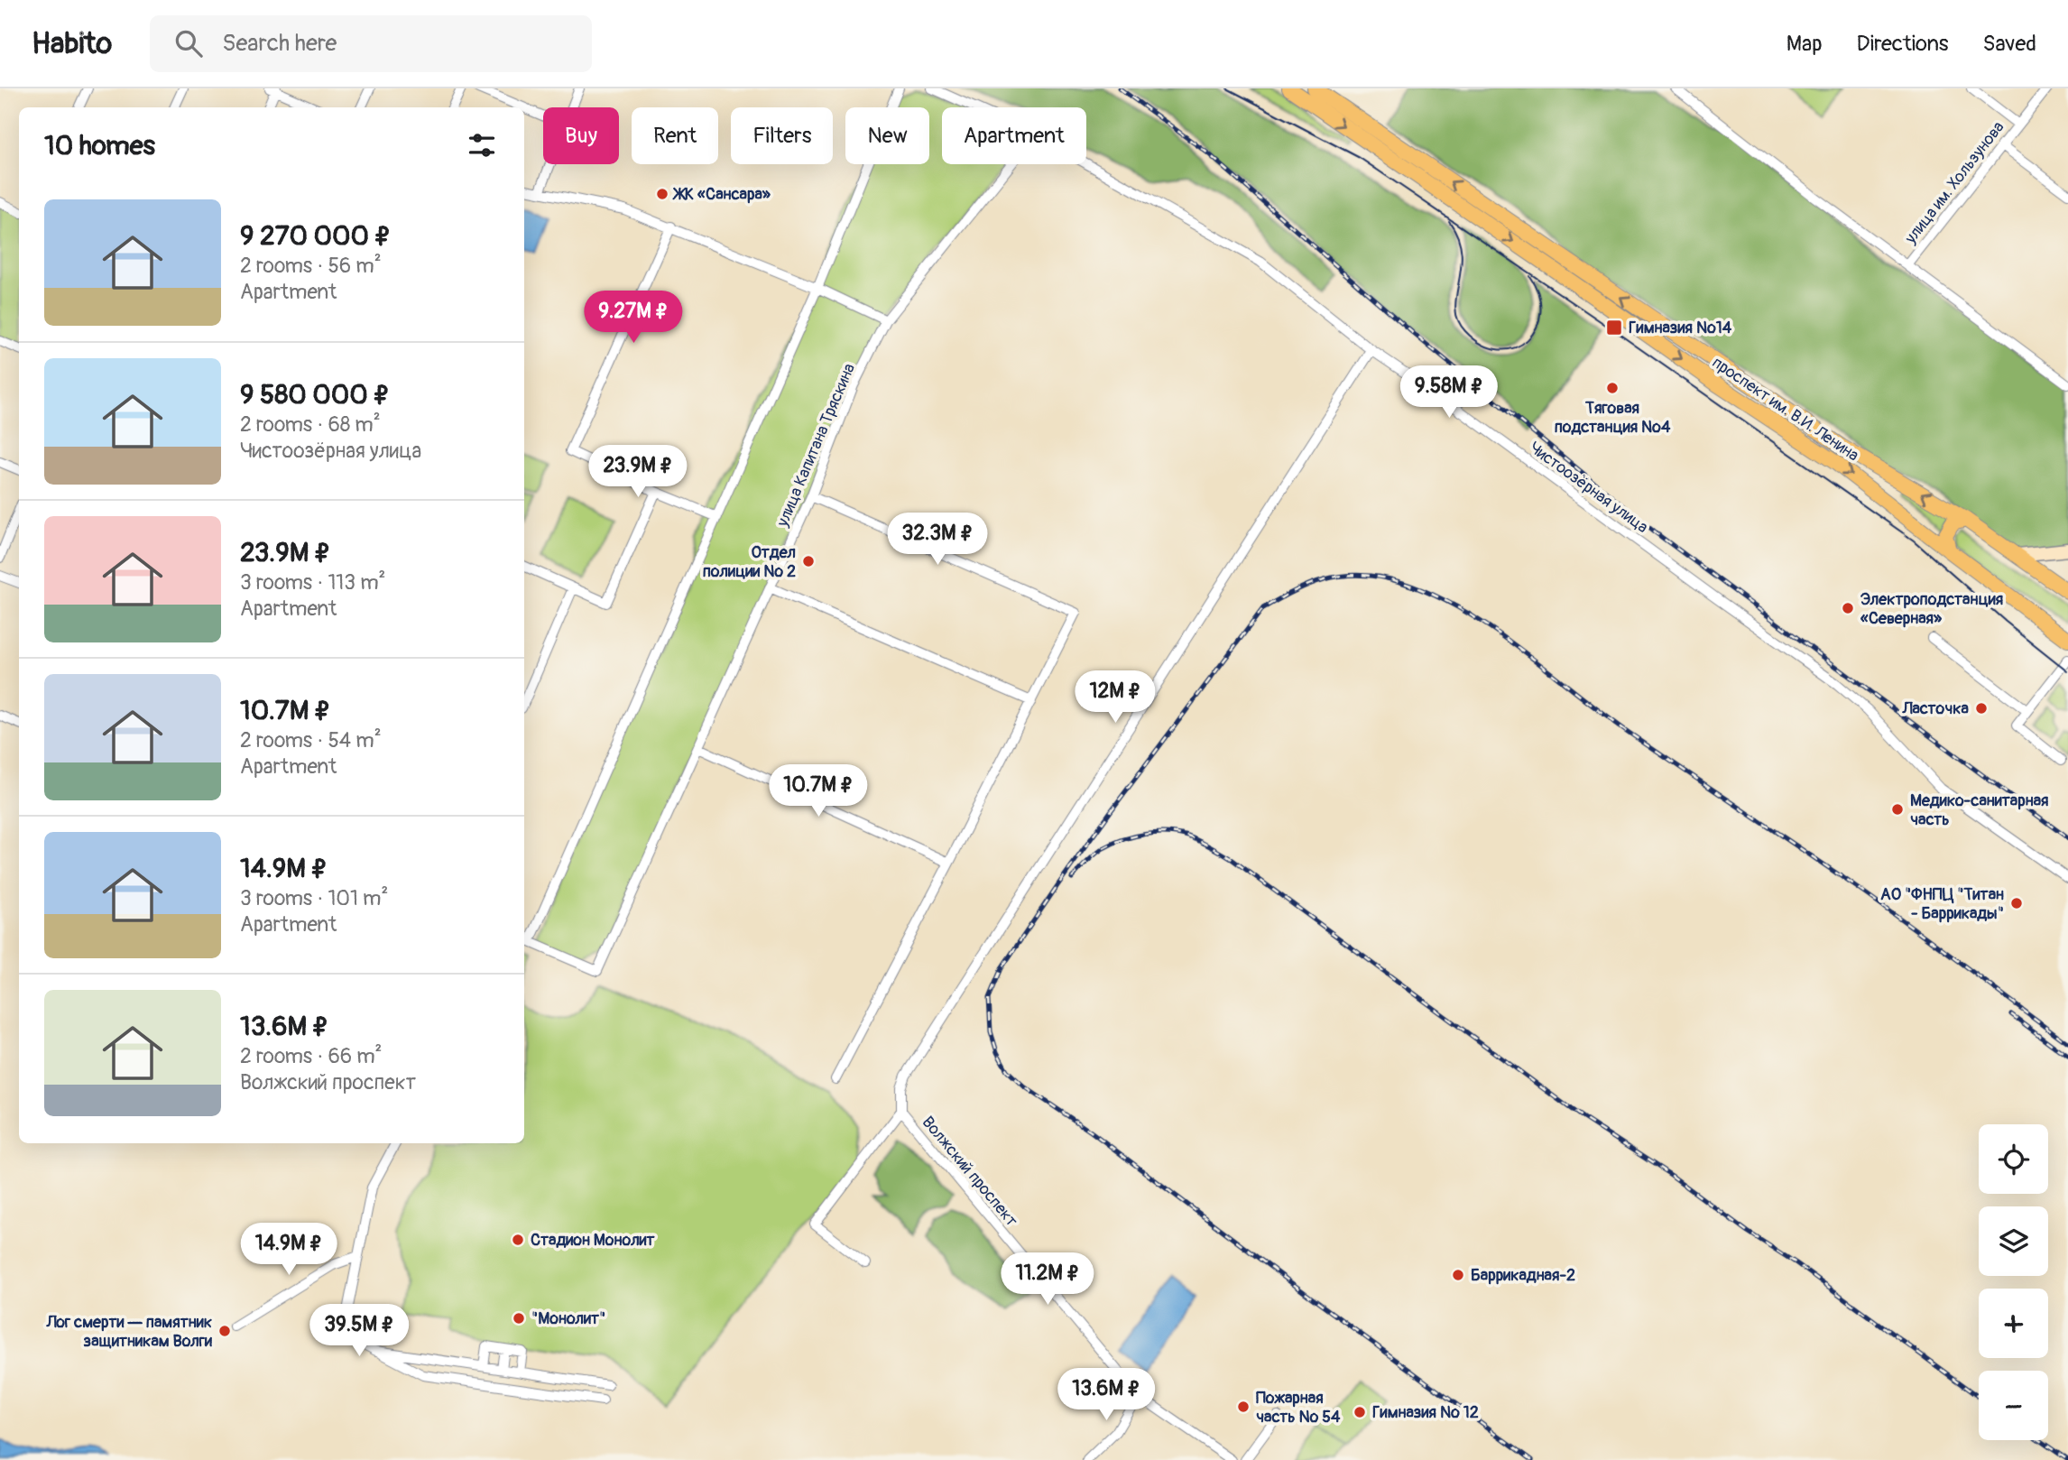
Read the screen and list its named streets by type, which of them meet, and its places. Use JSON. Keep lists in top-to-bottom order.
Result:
{
  "streets": {
    "main road": ["проспект им. В.И. Ленина"],
    "street": [
      "улица им. Хользунова",
      "улица Капитана Тряскина",
      "Чистоозёрная улица",
      "Волжский проспект"
    ]
  },
  "places": {
    "other": [
      "ЖК «Сансара»",
      "Тяговая подстанция №4",
      "Отдел полиции № 2",
      "Электроподстанция «Северная»",
      "Ласточка",
      "Медико-санитарная часть",
      "АО \"ФНПЦ \"Титан - Баррикады\"",
      "Стадион Монолит",
      "Баррикадная-2",
      "\"Монолит\"",
      "Лог смерти — памятник защитникам Волги",
      "Пожарная часть № 54",
      "Гимназия № 12"
    ],
    "transit": ["Гимназия №14"]
  },
  "page": {
    "header": "Habito",
    "search": "Search here",
    "nav": ["Map", "Directions", "Saved"],
    "chip": [
      "Buy",
      "Rent",
      "Filters",
      "New",
      "Apartment"
    ],
    "heading": "10 homes",
    "list": [
      {
        "name": "9 270 000 ₽",
        "note": "2 rooms · 56 m² · Apartment"
      },
      {
        "name": "9 580 000 ₽",
        "note": "2 rooms · 68 m² · Чистоозёрная улица"
      },
      {
        "name": "23.9M ₽",
        "note": "3 rooms · 113 m² · Apartment"
      },
      {
        "name": "10.7M ₽",
        "note": "2 rooms · 54 m² · Apartment"
      },
      {
        "name": "14.9M ₽",
        "note": "3 rooms · 101 m² · Apartment"
      },
      {
        "name": "13.6M ₽",
        "note": "2 rooms · 66 m² · Волжский проспект"
      }
    ],
    "price": [
      "9.27M ₽",
      "9.58M ₽",
      "23.9M ₽",
      "32.3M ₽",
      "12M ₽",
      "10.7M ₽",
      "14.9M ₽",
      "11.2M ₽",
      "39.5M ₽",
      "13.6M ₽"
    ],
    "map_buttons": ["+", "−"]
  }
}
